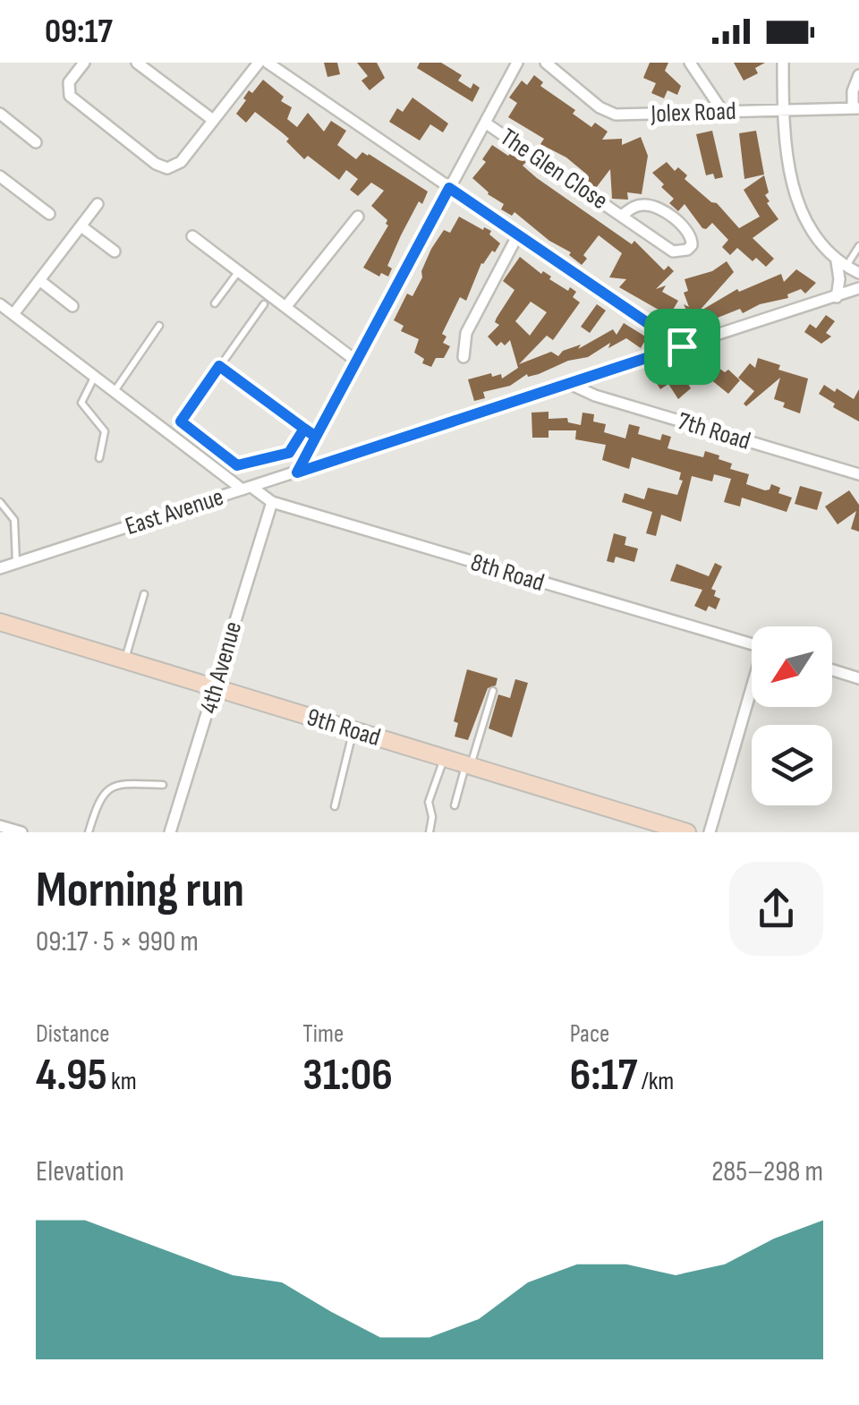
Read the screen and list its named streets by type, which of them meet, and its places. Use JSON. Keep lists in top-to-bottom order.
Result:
{
  "streets": {
    "main road": ["9th Road"],
    "street": [
      "Jolex Road",
      "The Glen Close",
      "7th Road",
      "East Avenue",
      "8th Road",
      "4th Avenue"
    ]
  },
  "crossings": [
    ["7th Road", "East Avenue"],
    ["East Avenue", "8th Road"],
    ["8th Road", "4th Avenue"],
    ["4th Avenue", "9th Road"]
  ],
  "north": "bottom left",
  "page": {
    "status": "09:17",
    "heading": ["Morning run", "09:17 · 5 × 990 m"],
    "stats": [
      ["Distance", "4.95 km"],
      ["Time", "31:06"],
      ["Pace", "6:17 /km"]
    ],
    "chart": ["Elevation", "285–298 m"]
  }
}
